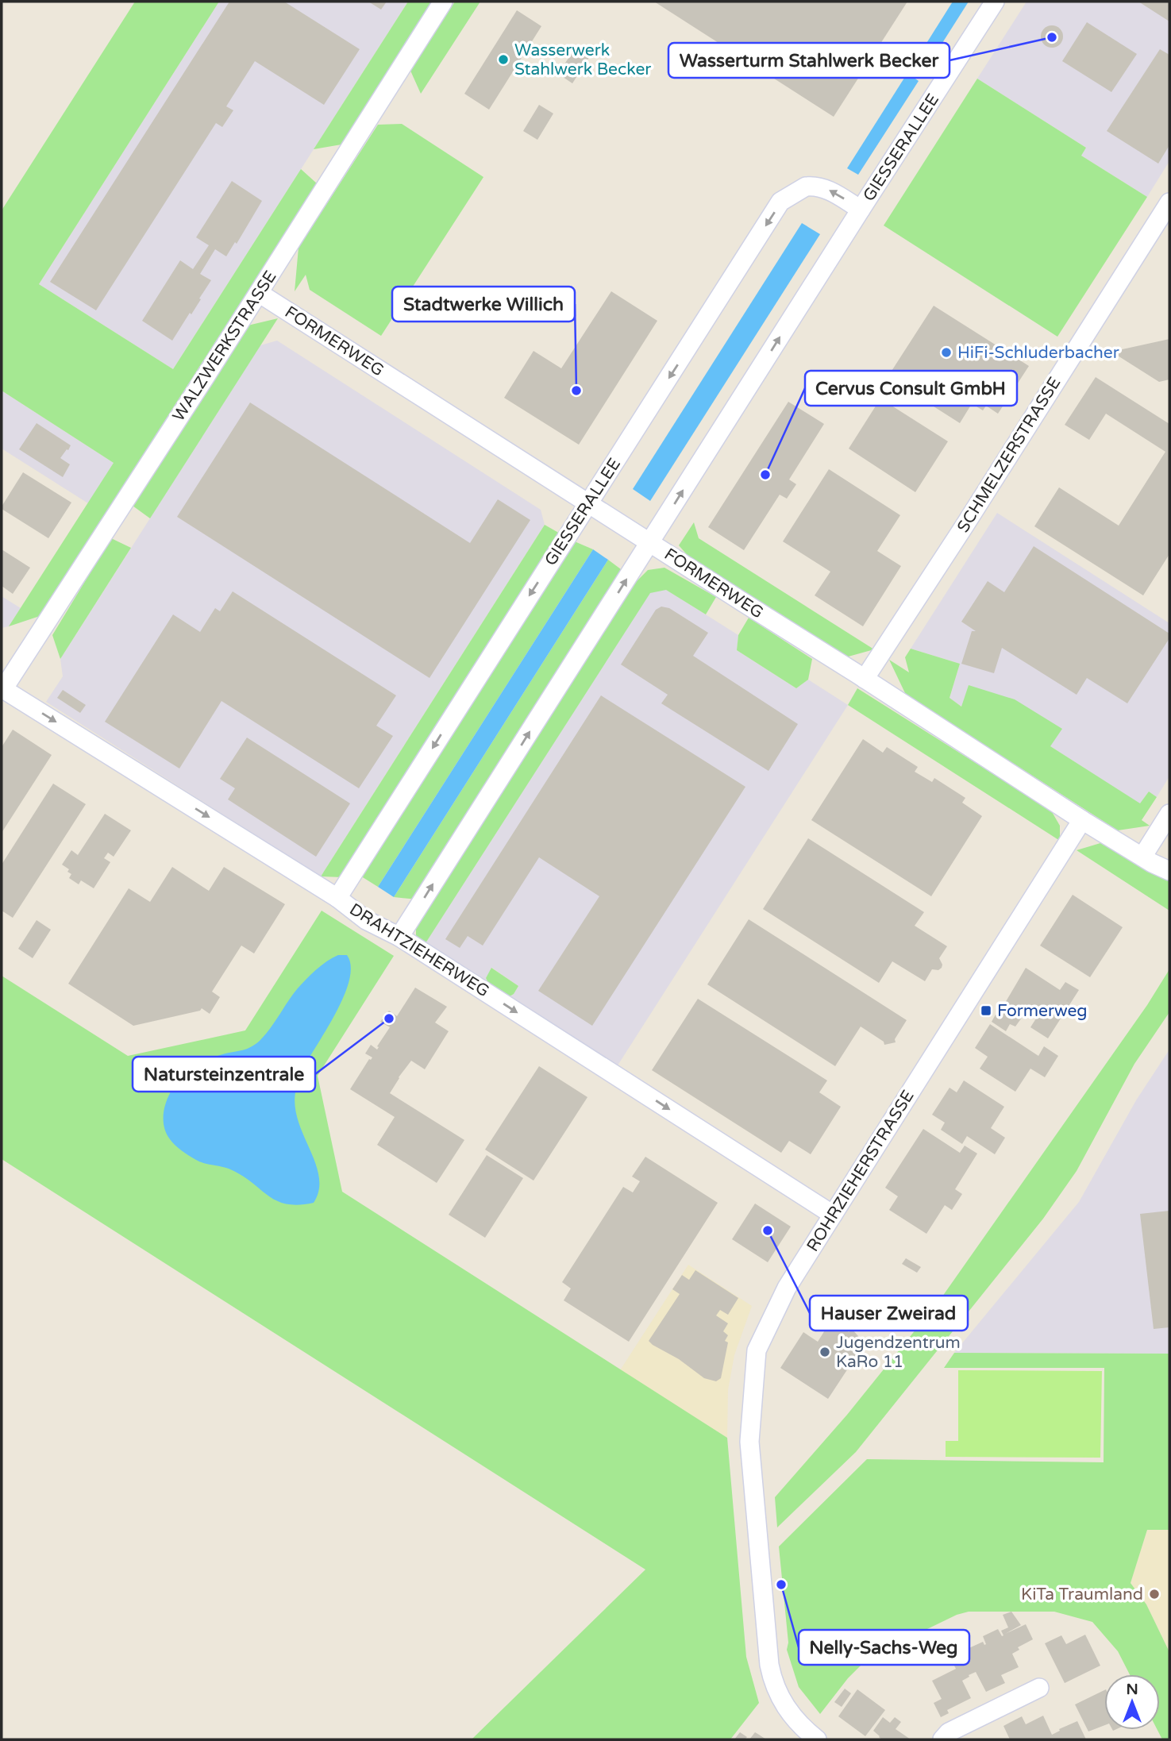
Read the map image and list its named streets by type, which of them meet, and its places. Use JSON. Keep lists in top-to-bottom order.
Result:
{
  "streets": {
    "street": [
      "GIESSERALLEE",
      "FORMERWEG",
      "WALZWERKSTRASSE",
      "SCHMELZERSTRASSE",
      "DRAHTZIEHERWEG",
      "ROHRZIEHERSTRASSE"
    ]
  },
  "crossings": [
    ["GIESSERALLEE", "FORMERWEG"],
    ["GIESSERALLEE", "DRAHTZIEHERWEG"],
    ["FORMERWEG", "WALZWERKSTRASSE"],
    ["FORMERWEG", "SCHMELZERSTRASSE"],
    ["FORMERWEG", "ROHRZIEHERSTRASSE"],
    ["WALZWERKSTRASSE", "DRAHTZIEHERWEG"],
    ["DRAHTZIEHERWEG", "ROHRZIEHERSTRASSE"]
  ],
  "one_way": ["DRAHTZIEHERWEG"],
  "places": {
    "other": [
      "Wasserturm Stahlwerk Becker",
      "Wasserwerk Stahlwerk Becker",
      "HiFi-Schluderbacher",
      "Stadtwerke Willich",
      "Cervus Consult GmbH",
      "Natursteinzentrale",
      "Hauser Zweirad",
      "Jugendzentrum KaRo 11",
      "Nelly-Sachs-Weg",
      "KiTa Traumland"
    ],
    "transit": ["Formerweg"]
  },
  "north": "top"
}
